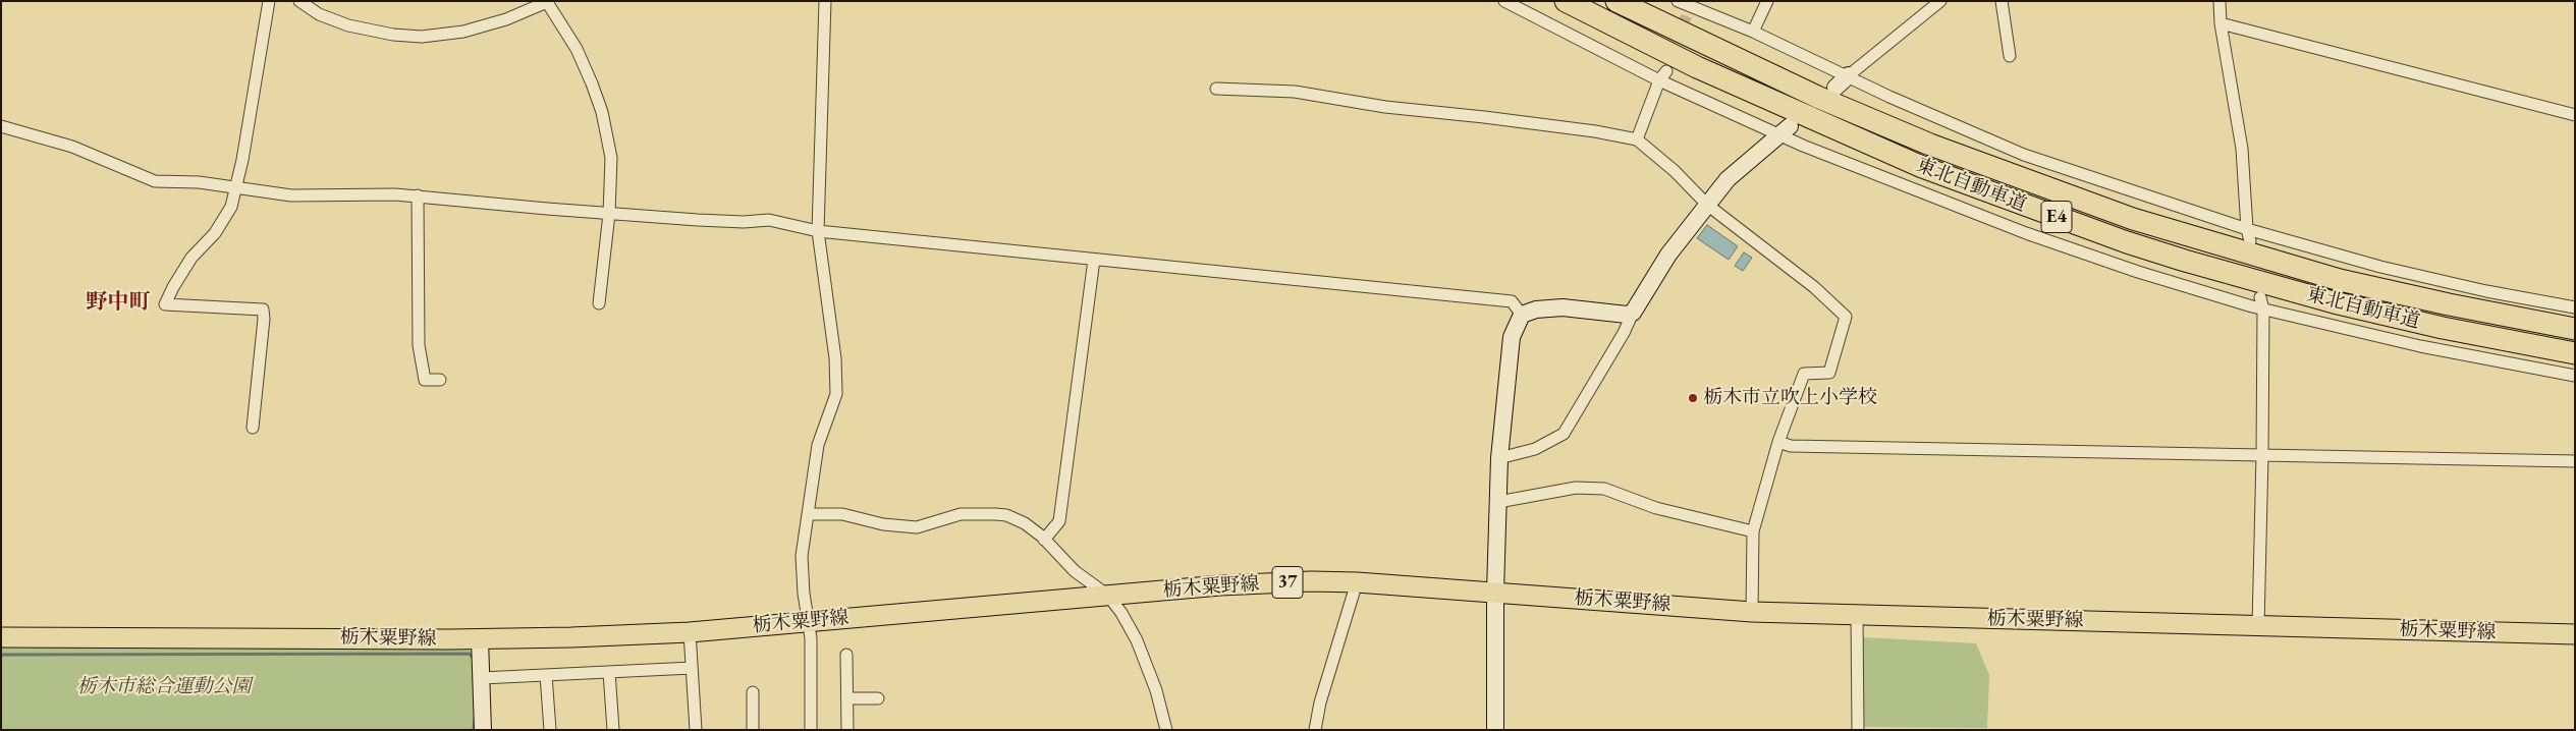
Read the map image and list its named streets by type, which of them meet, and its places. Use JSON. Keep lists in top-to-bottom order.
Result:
{
  "streets": {
    "highway": ["東北自動車道", "E4"],
    "main road": ["37", "栃木粟野線"]
  },
  "districts": ["野中町"],
  "parks": ["栃木市総合運動公園"],
  "places": ["栃木市立吹上小学校"]
}
